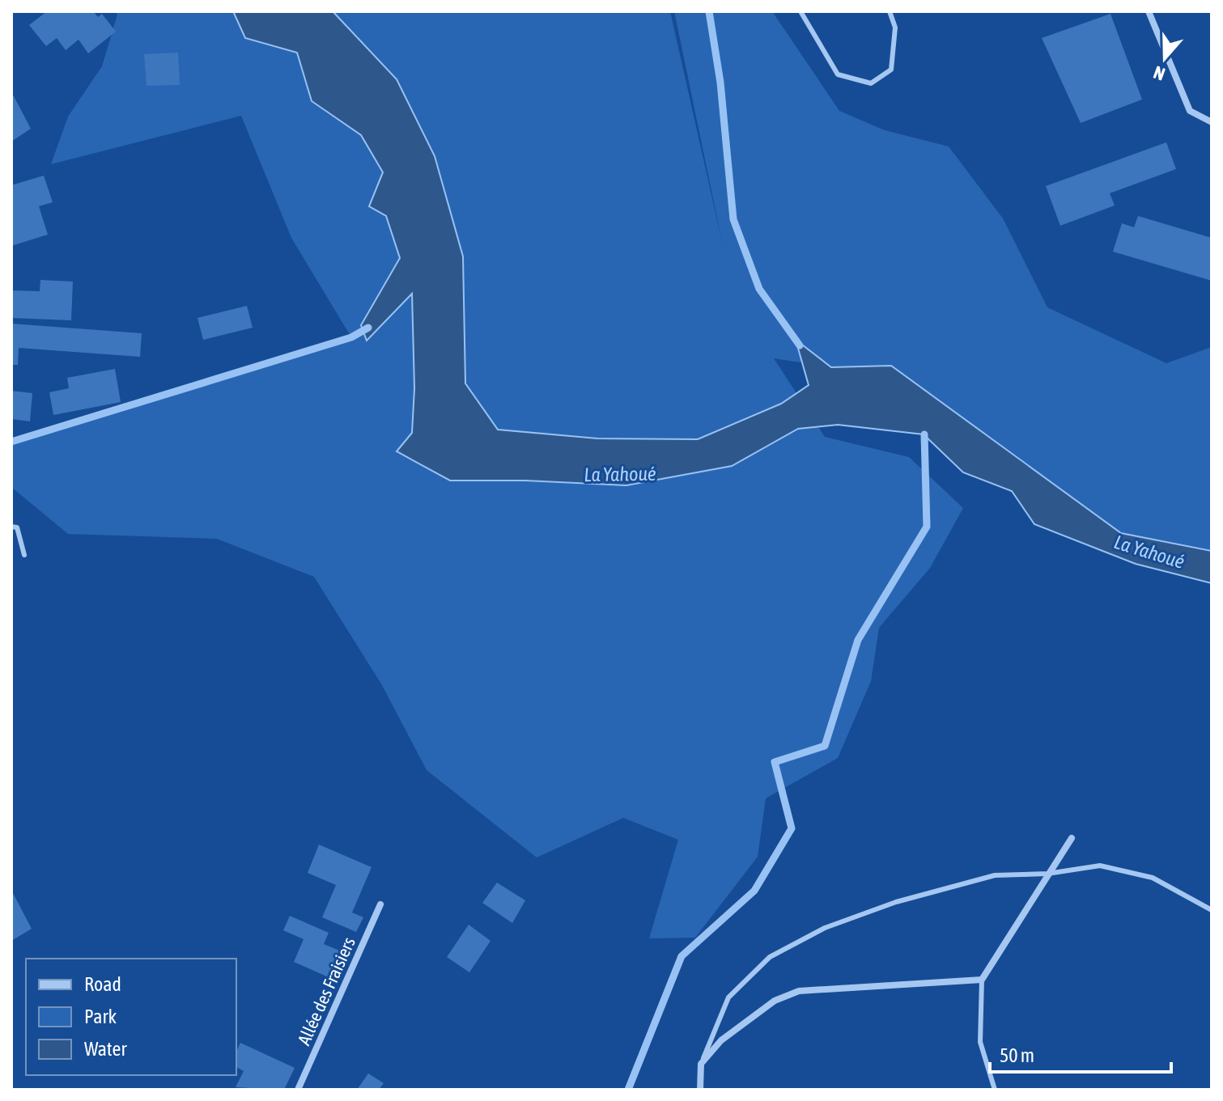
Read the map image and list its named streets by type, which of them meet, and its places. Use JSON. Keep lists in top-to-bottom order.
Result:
{
  "streets": {
    "street": ["Allée des Fraisiers"]
  },
  "water": ["La Yahoué"],
  "legend": ["Road", "Park", "Water"],
  "scale_bar": "50 m",
  "north": "bottom"
}
